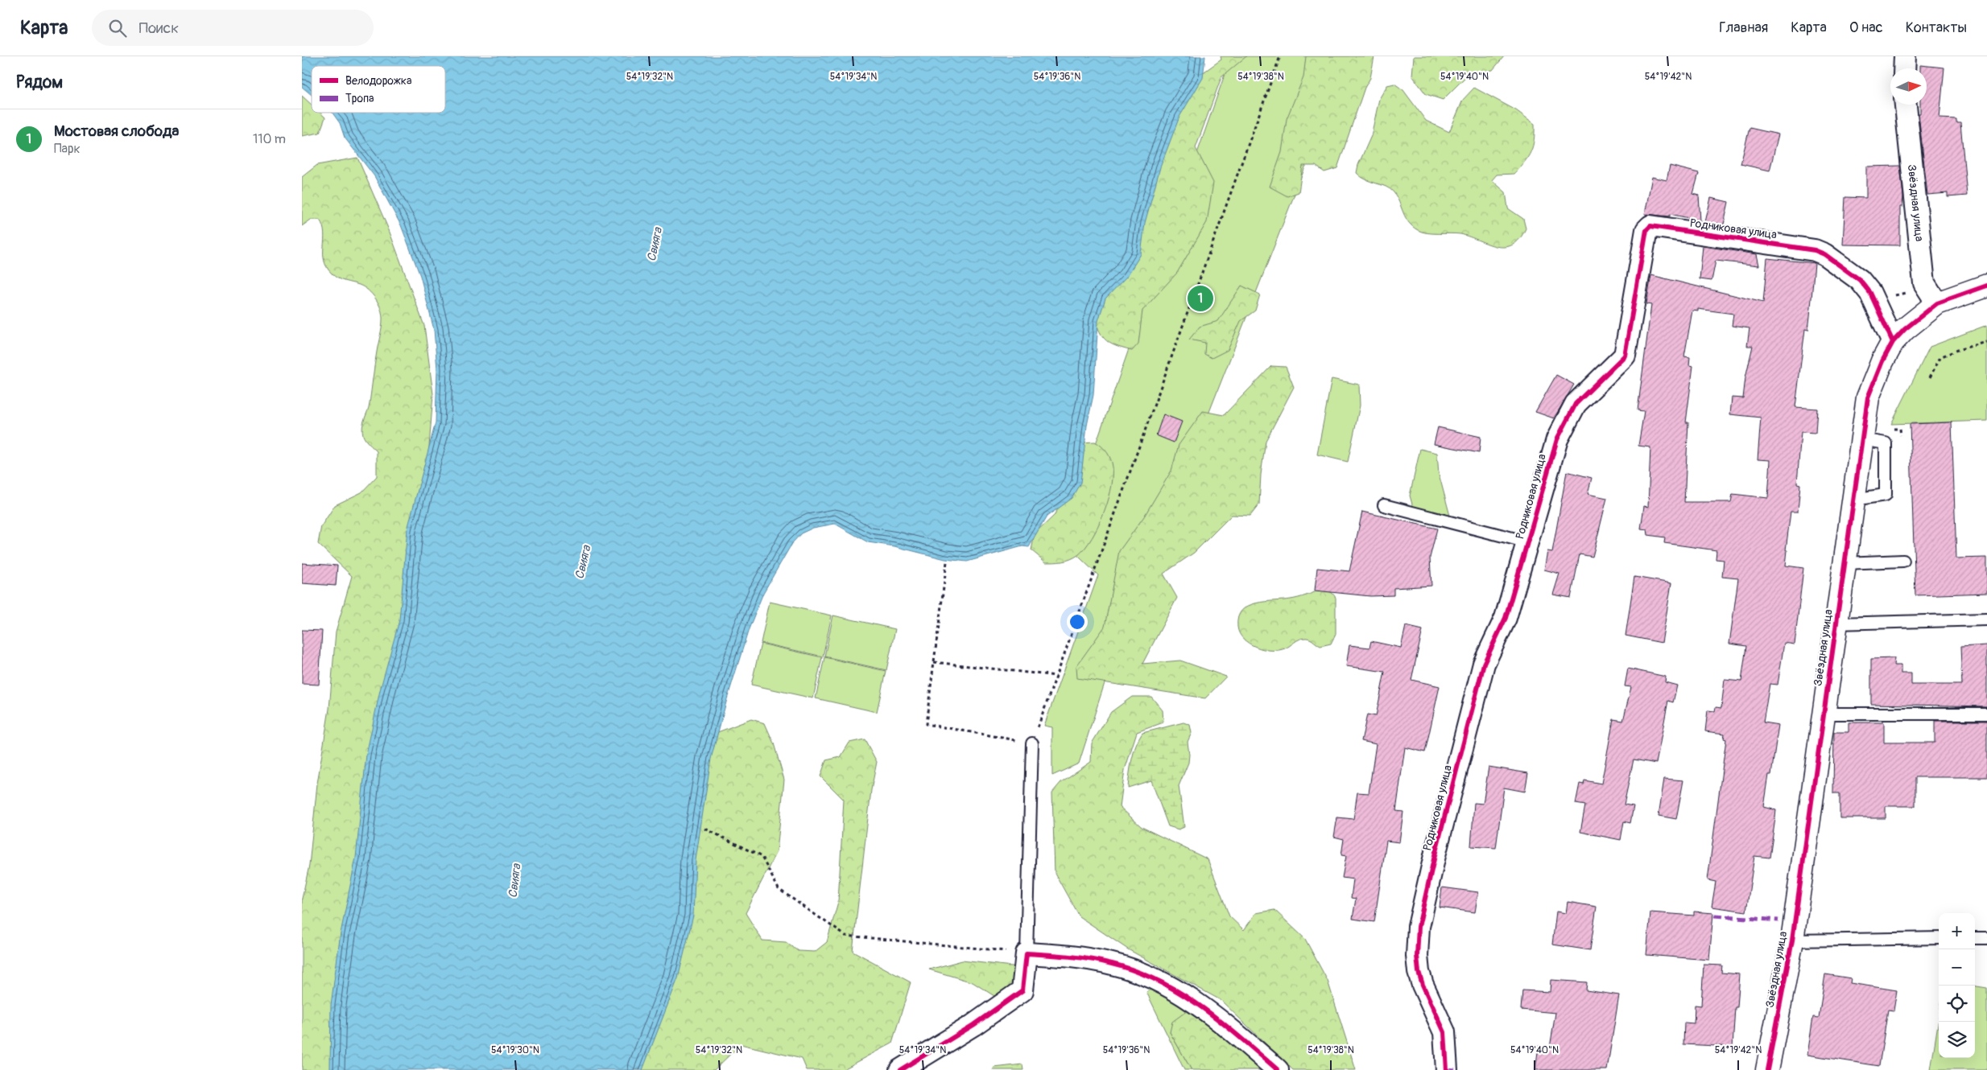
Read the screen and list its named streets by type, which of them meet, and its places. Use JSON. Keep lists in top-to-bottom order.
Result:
{
  "streets": {
    "street": ["Звёздная улица", "Родниковая улица"]
  },
  "crossings": [
    ["Звёздная улица", "Родниковая улица"]
  ],
  "water": ["Свияга"],
  "legend": ["Велодорожка", "Тропа"],
  "north": "right",
  "page": {
    "header": "Карта",
    "search": "Поиск",
    "nav": [
      "Главная",
      "Карта",
      "О нас",
      "Контакты"
    ],
    "heading": "Рядом",
    "list": [
      {
        "mark": "1",
        "name": "Мостовая слобода",
        "note": "Парк",
        "value": "110 m"
      }
    ],
    "pins": "1",
    "map_buttons": ["+", "−"]
  },
  "coordinates": [
    "54°19'32\"N",
    "54°19'34\"N",
    "54°19'36\"N",
    "54°19'38\"N",
    "54°19'40\"N",
    "54°19'42\"N",
    "54°19'30\"N"
  ]
}
